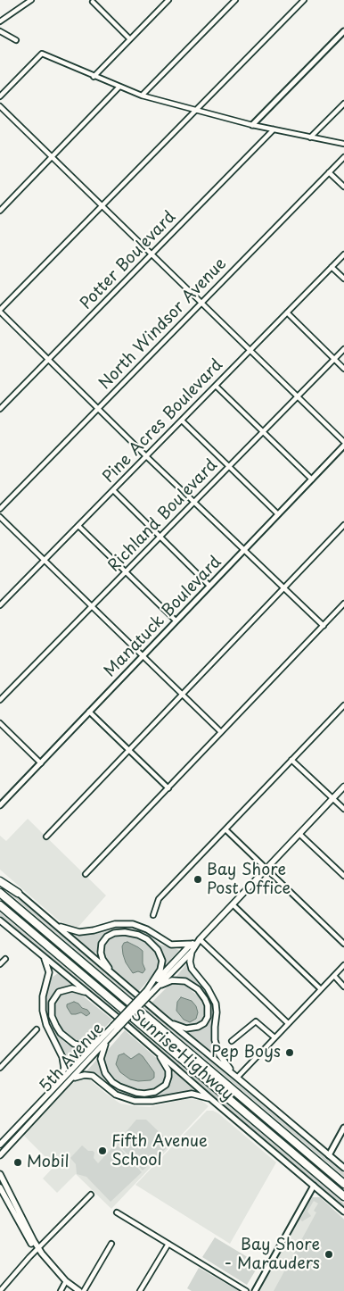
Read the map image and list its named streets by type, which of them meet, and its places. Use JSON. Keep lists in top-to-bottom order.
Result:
{
  "streets": {
    "highway": ["Sunrise Highway"],
    "main road": ["5th Avenue"],
    "street": [
      "Potter Boulevard",
      "North Windsor Avenue",
      "Pine Acres Boulevard",
      "Richland Boulevard",
      "Manatuck Boulevard"
    ]
  },
  "places": [
    "Bay Shore Post Office",
    "Pep Boys",
    "Fifth Avenue School",
    "Mobil",
    "Bay Shore - Marauders"
  ]
}
